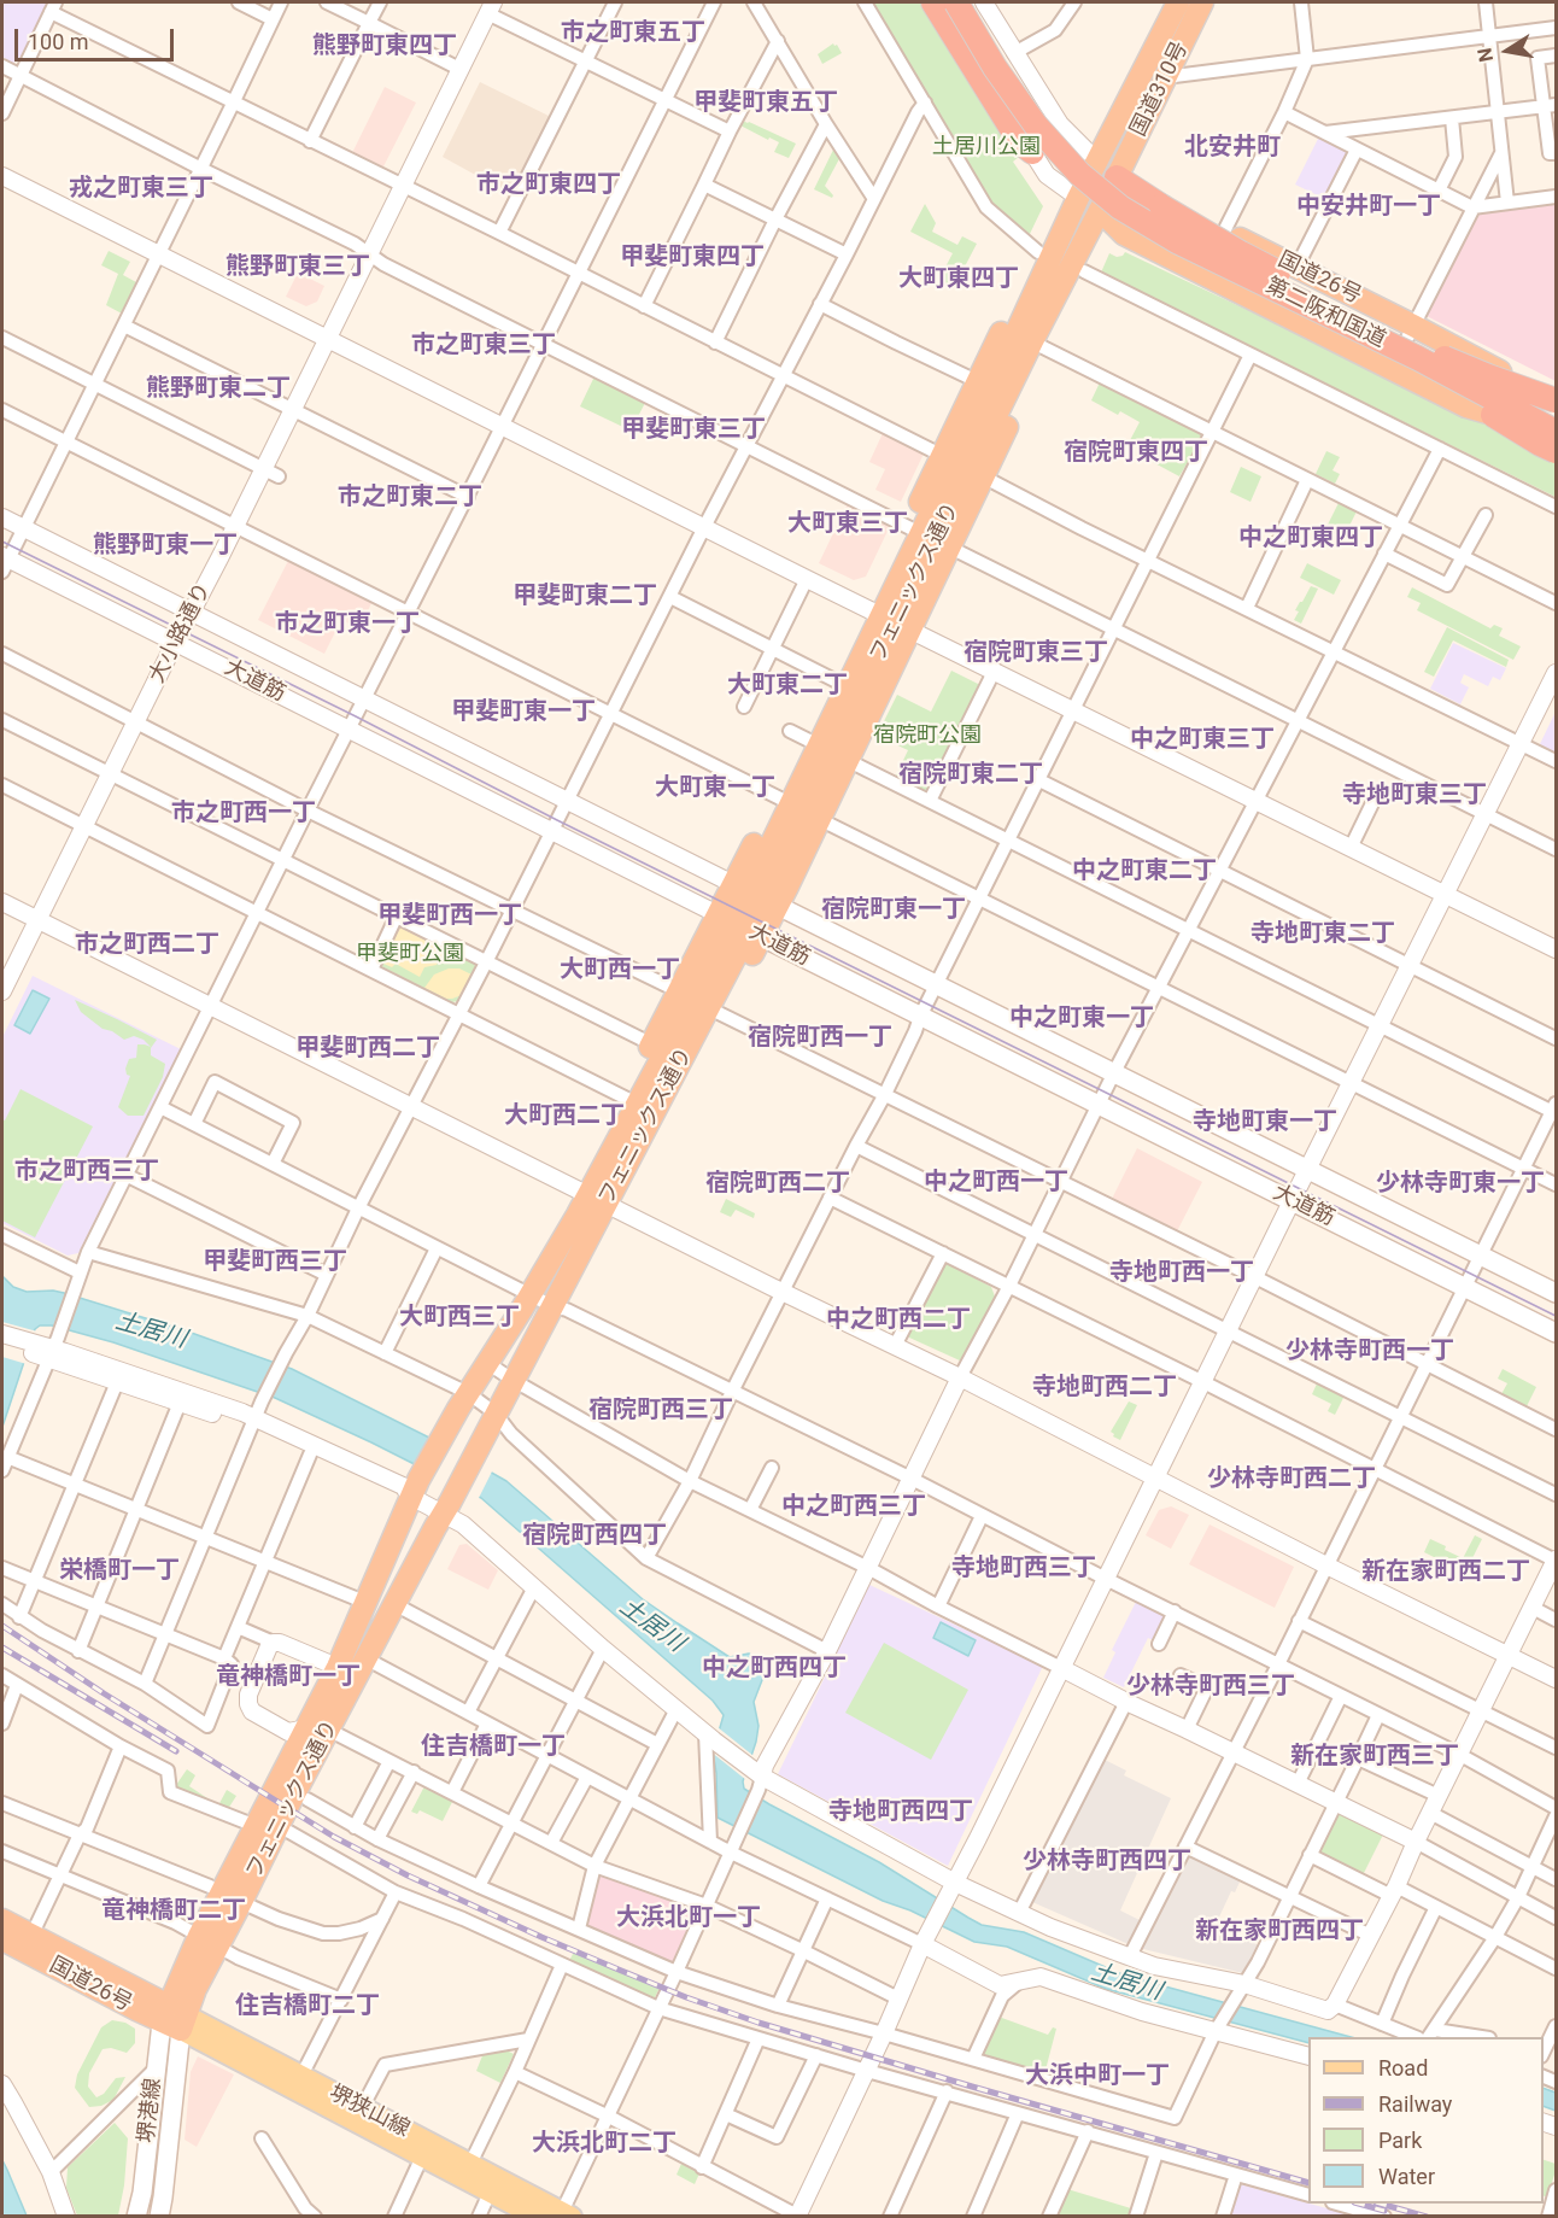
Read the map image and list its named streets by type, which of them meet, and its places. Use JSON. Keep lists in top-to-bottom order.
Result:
{
  "streets": {
    "highway": [
      "国道310号",
      "国道26号",
      "第二阪和国道",
      "フェニックス通り"
    ],
    "main road": ["大道筋", "堺港線", "堺狭山線"],
    "street": ["大小路通り"]
  },
  "crossings": [
    ["国道310号", "国道26号"],
    ["国道310号", "第二阪和国道"],
    ["国道310号", "フェニックス通り"],
    ["国道26号", "第二阪和国道"],
    ["国道26号", "フェニックス通り"],
    ["国道26号", "堺港線"],
    ["国道26号", "堺狭山線"],
    ["第二阪和国道", "フェニックス通り"],
    ["フェニックス通り", "大道筋"],
    ["フェニックス通り", "堺港線"],
    ["フェニックス通り", "堺狭山線"],
    ["大小路通り", "大道筋"],
    ["堺港線", "堺狭山線"]
  ],
  "districts": [
    "市之町東五丁",
    "熊野町東四丁",
    "甲斐町東五丁",
    "北安井町",
    "市之町東四丁",
    "戎之町東三丁",
    "中安井町一丁",
    "甲斐町東四丁",
    "熊野町東三丁",
    "大町東四丁",
    "市之町東三丁",
    "熊野町東二丁",
    "甲斐町東三丁",
    "宿院町東四丁",
    "市之町東二丁",
    "大町東三丁",
    "中之町東四丁",
    "熊野町東一丁",
    "甲斐町東二丁",
    "市之町東一丁",
    "宿院町東三丁",
    "大町東二丁",
    "甲斐町東一丁",
    "中之町東三丁",
    "宿院町東二丁",
    "大町東一丁",
    "寺地町東三丁",
    "市之町西一丁",
    "中之町東二丁",
    "宿院町東一丁",
    "甲斐町西一丁",
    "寺地町東二丁",
    "市之町西二丁",
    "大町西一丁",
    "中之町東一丁",
    "宿院町西一丁",
    "甲斐町西二丁",
    "大町西二丁",
    "寺地町東一丁",
    "市之町西三丁",
    "中之町西一丁",
    "宿院町西二丁",
    "少林寺町東一丁",
    "甲斐町西三丁",
    "寺地町西一丁",
    "大町西三丁",
    "中之町西二丁",
    "少林寺町西一丁",
    "寺地町西二丁",
    "宿院町西三丁",
    "少林寺町西二丁",
    "中之町西三丁",
    "宿院町西四丁",
    "寺地町西三丁",
    "栄橋町一丁",
    "新在家町西二丁",
    "中之町西四丁",
    "竜神橋町一丁",
    "少林寺町西三丁",
    "住吉橋町一丁",
    "新在家町西三丁",
    "寺地町西四丁",
    "少林寺町西四丁",
    "竜神橋町二丁",
    "大浜北町一丁",
    "新在家町西四丁",
    "住吉橋町二丁",
    "大浜中町一丁",
    "大浜北町二丁"
  ],
  "water": ["土居川"],
  "parks": ["土居川公園", "宿院町公園", "甲斐町公園"],
  "legend": [
    "Road",
    "Railway",
    "Park",
    "Water"
  ],
  "scale_bar": "100 m",
  "north": "left"
}
